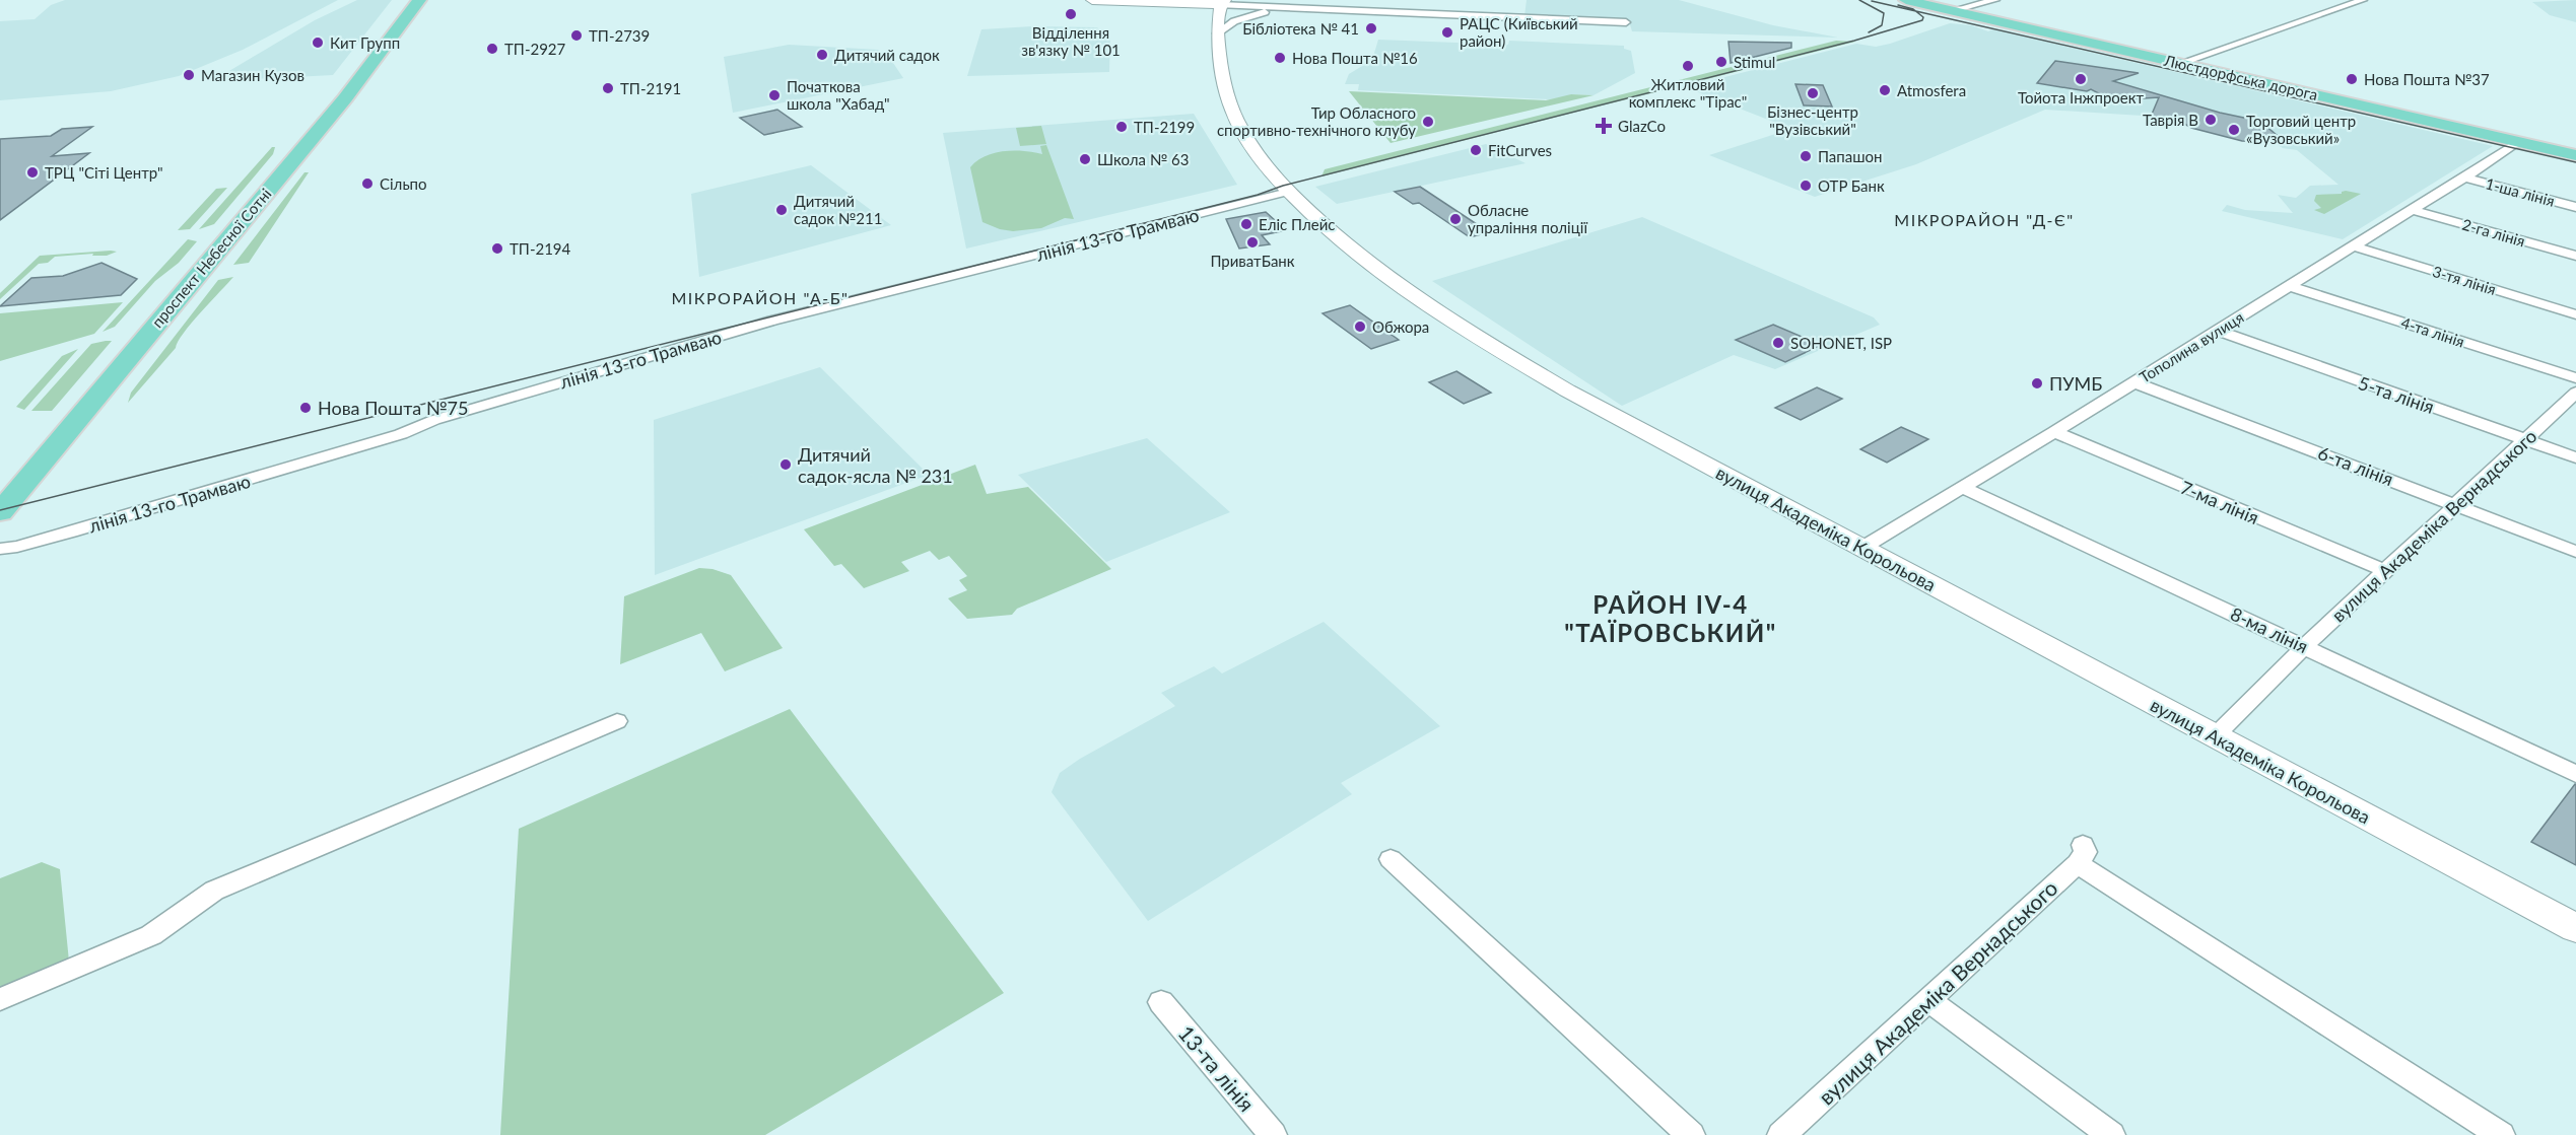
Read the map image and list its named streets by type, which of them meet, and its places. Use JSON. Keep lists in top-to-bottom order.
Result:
{
  "streets": {
    "main road": ["Люстдорфська дорога", "проспект Небесної Сотні", "вулиця Академіка Корольова"],
    "street": [
      "1-ша лінія",
      "2-га лінія",
      "лінія 13-го Трамваю",
      "3-тя лінія",
      "4-та лінія",
      "Тополина вулиця",
      "5-та лінія",
      "6-та лінія",
      "7-ма лінія",
      "вулиця Академіка Вернадського",
      "8-ма лінія",
      "13-та лінія"
    ]
  },
  "crossings": [
    ["Люстдорфська дорога", "Тополина вулиця"],
    ["1-ша лінія", "Тополина вулиця"],
    ["2-га лінія", "Тополина вулиця"],
    ["лінія 13-го Трамваю", "вулиця Академіка Корольова"],
    ["3-тя лінія", "Тополина вулиця"],
    ["4-та лінія", "Тополина вулиця"],
    ["Тополина вулиця", "5-та лінія"],
    ["Тополина вулиця", "6-та лінія"],
    ["Тополина вулиця", "7-ма лінія"],
    ["Тополина вулиця", "вулиця Академіка Корольова"],
    ["Тополина вулиця", "8-ма лінія"],
    ["5-та лінія", "вулиця Академіка Вернадського"],
    ["6-та лінія", "вулиця Академіка Вернадського"],
    ["7-ма лінія", "вулиця Академіка Вернадського"],
    ["вулиця Академіка Вернадського", "вулиця Академіка Корольова"],
    ["вулиця Академіка Вернадського", "8-ма лінія"]
  ],
  "districts": ["МІКРОРАЙОН \"Д-Є\"", "МІКРОРАЙОН \"А-Б\"", "РАЙОН IV-4 \"ТАЇРОВСЬКИЙ\""],
  "places": {
    "other": [
      "Відділення зв'язку № 101",
      "Бібліотека № 41",
      "РАЦС (Київський район)",
      "ТП-2739",
      "Кит Групп",
      "ТП-2927",
      "Дитячий садок",
      "Нова Пошта №16",
      "Stimul",
      "Житловий комплекс \"Тірас\"",
      "Магазин Кузов",
      "Тойота Інжпроект",
      "Нова Пошта №37",
      "ТП-2191",
      "Atmosfera",
      "Бізнес-центр \"Вузівський\"",
      "Початкова школа \"Хабад\"",
      "Таврія В",
      "Тир Обласного спортивно-технічного клубу",
      "ТП-2199",
      "Торговий центр «Вузовський»",
      "FitCurves",
      "Папашон",
      "Школа № 63",
      "ТРЦ \"Сіті Центр\"",
      "Сільпо",
      "OTP Банк",
      "Дитячий садок №211",
      "Обласне упраління поліції",
      "Еліс Плейс",
      "ПриватБанк",
      "ТП-2194",
      "Обжора",
      "SOHONET, ISP",
      "ПУМБ",
      "Нова Пошта №75",
      "Дитячий садок-ясла № 231"
    ],
    "health": ["GlazCo"]
  }
}
